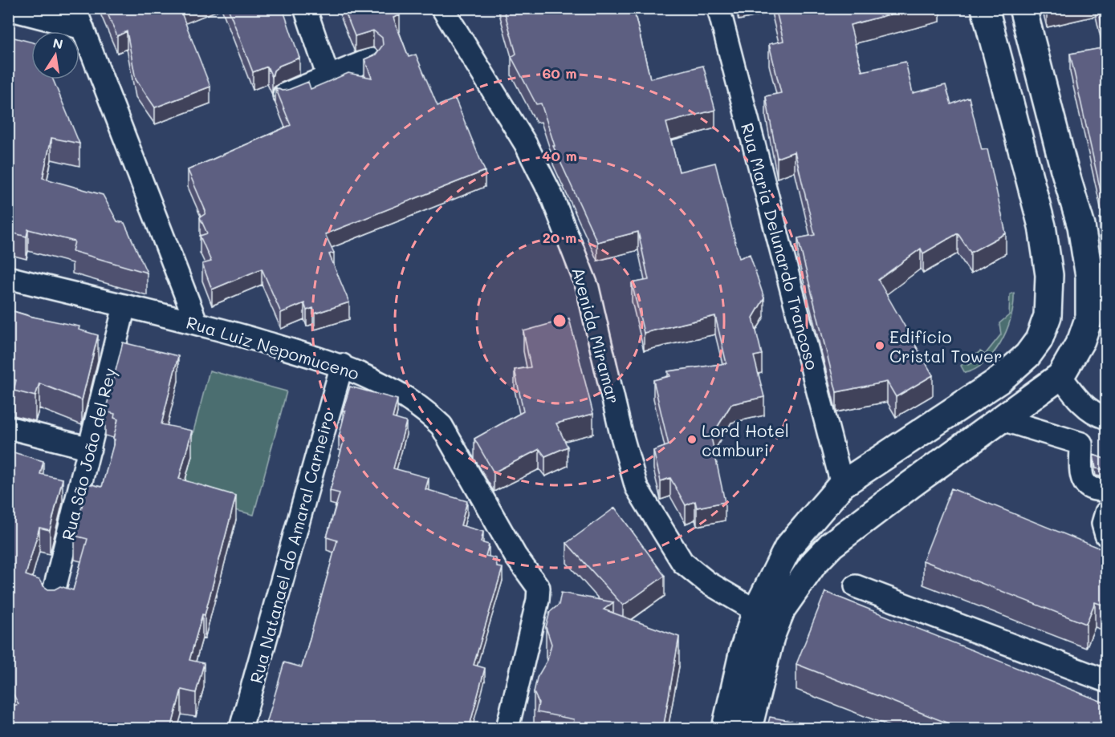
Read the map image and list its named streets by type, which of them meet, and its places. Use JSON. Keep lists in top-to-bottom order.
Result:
{
  "streets": {
    "street": [
      "Rua Maria Delunardo Trancoso",
      "Avenida Miramar",
      "Rua Luiz Nepomuceno",
      "Rua São João del Rey",
      "Rua Natanael do Amaral Carneiro"
    ]
  },
  "crossings": [
    ["Rua Luiz Nepomuceno", "Rua São João del Rey"],
    ["Rua Luiz Nepomuceno", "Rua Natanael do Amaral Carneiro"]
  ],
  "places": ["Edifício Cristal Tower", "Lord Hotel camburi"],
  "north": "top",
  "rings": ["60 m", "40 m", "20 m"]
}
